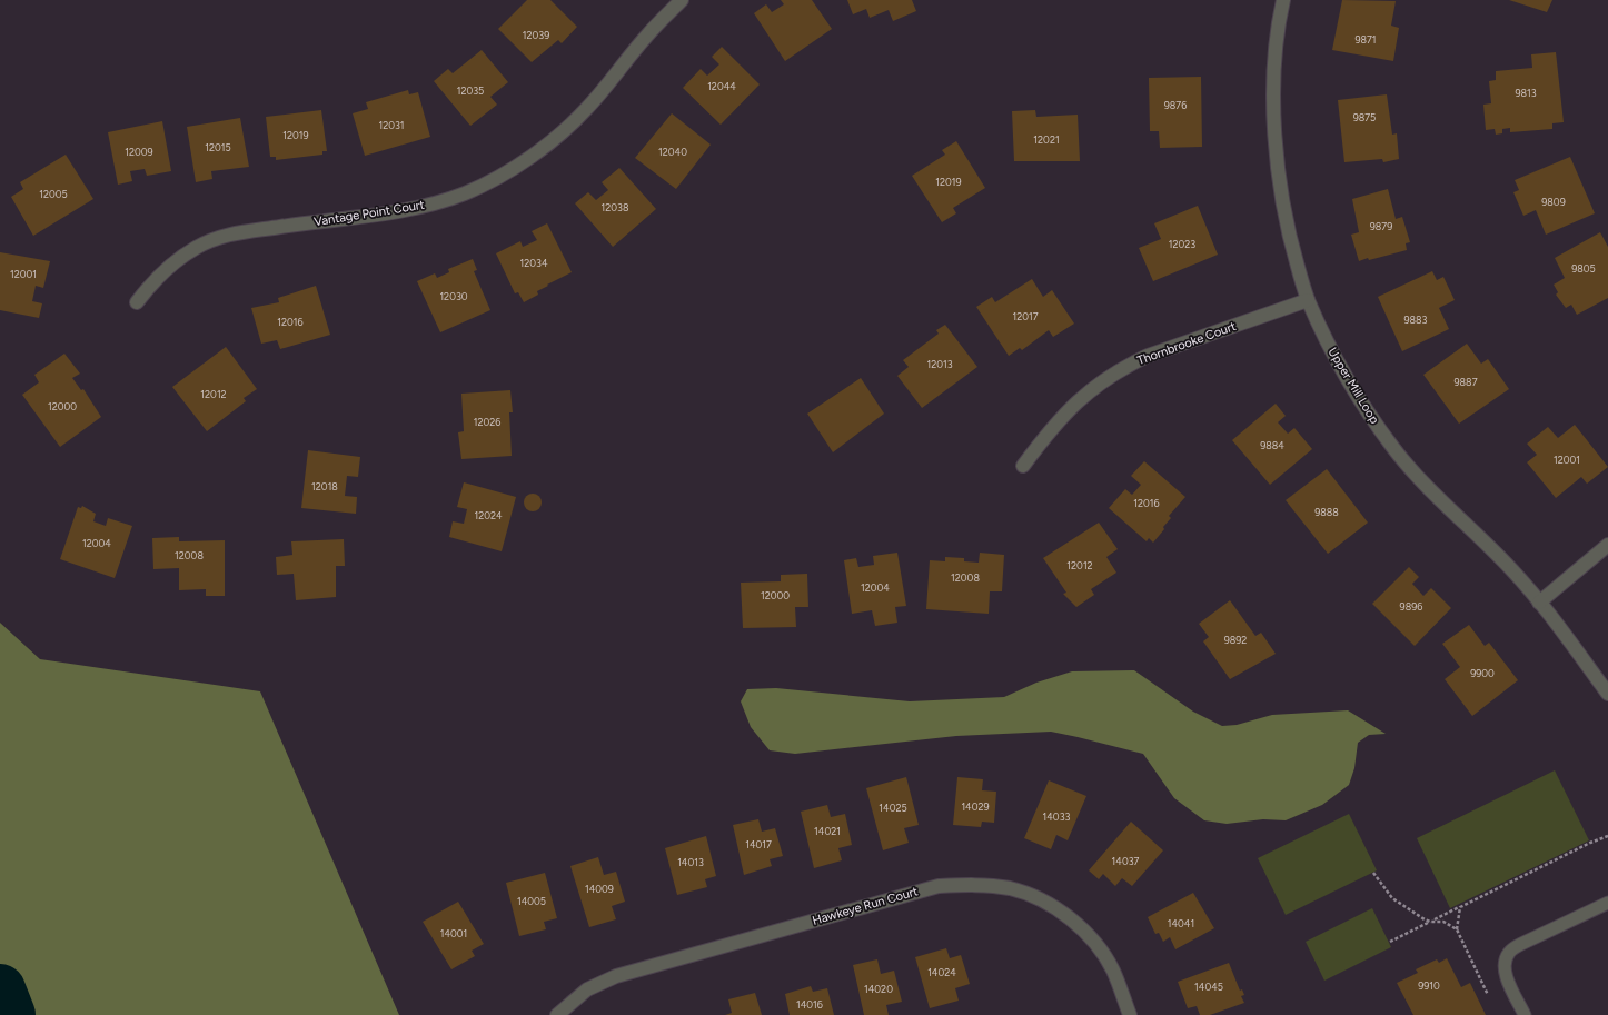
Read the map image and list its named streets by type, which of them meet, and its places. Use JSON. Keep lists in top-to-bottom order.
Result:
{
  "streets": {
    "street": [
      "Vantage Point Court",
      "Thornbrooke Court",
      "Upper Mill Loop",
      "Hawkeye Run Court"
    ]
  },
  "crossings": [
    ["Thornbrooke Court", "Upper Mill Loop"]
  ],
  "house_numbers": [
    "12039",
    "9871",
    "12044",
    "12035",
    "9813",
    "9876",
    "9875",
    "12031",
    "12019",
    "12021",
    "12015",
    "12009",
    "12040",
    "12019",
    "12005",
    "9809",
    "12038",
    "9879",
    "12023",
    "12034",
    "9805",
    "12001",
    "12030",
    "12017",
    "9883",
    "12016",
    "12013",
    "9887",
    "12012",
    "12000",
    "12026",
    "9884",
    "12001",
    "12018",
    "12016",
    "9888",
    "12024",
    "12004",
    "12008",
    "12012",
    "12008",
    "12004",
    "12000",
    "9896",
    "9892",
    "9900",
    "14029",
    "14025",
    "14033",
    "14021",
    "14017",
    "14037",
    "14013",
    "14009",
    "14005",
    "14041",
    "14001",
    "14024",
    "9910",
    "14045",
    "14020",
    "14016"
  ]
}
